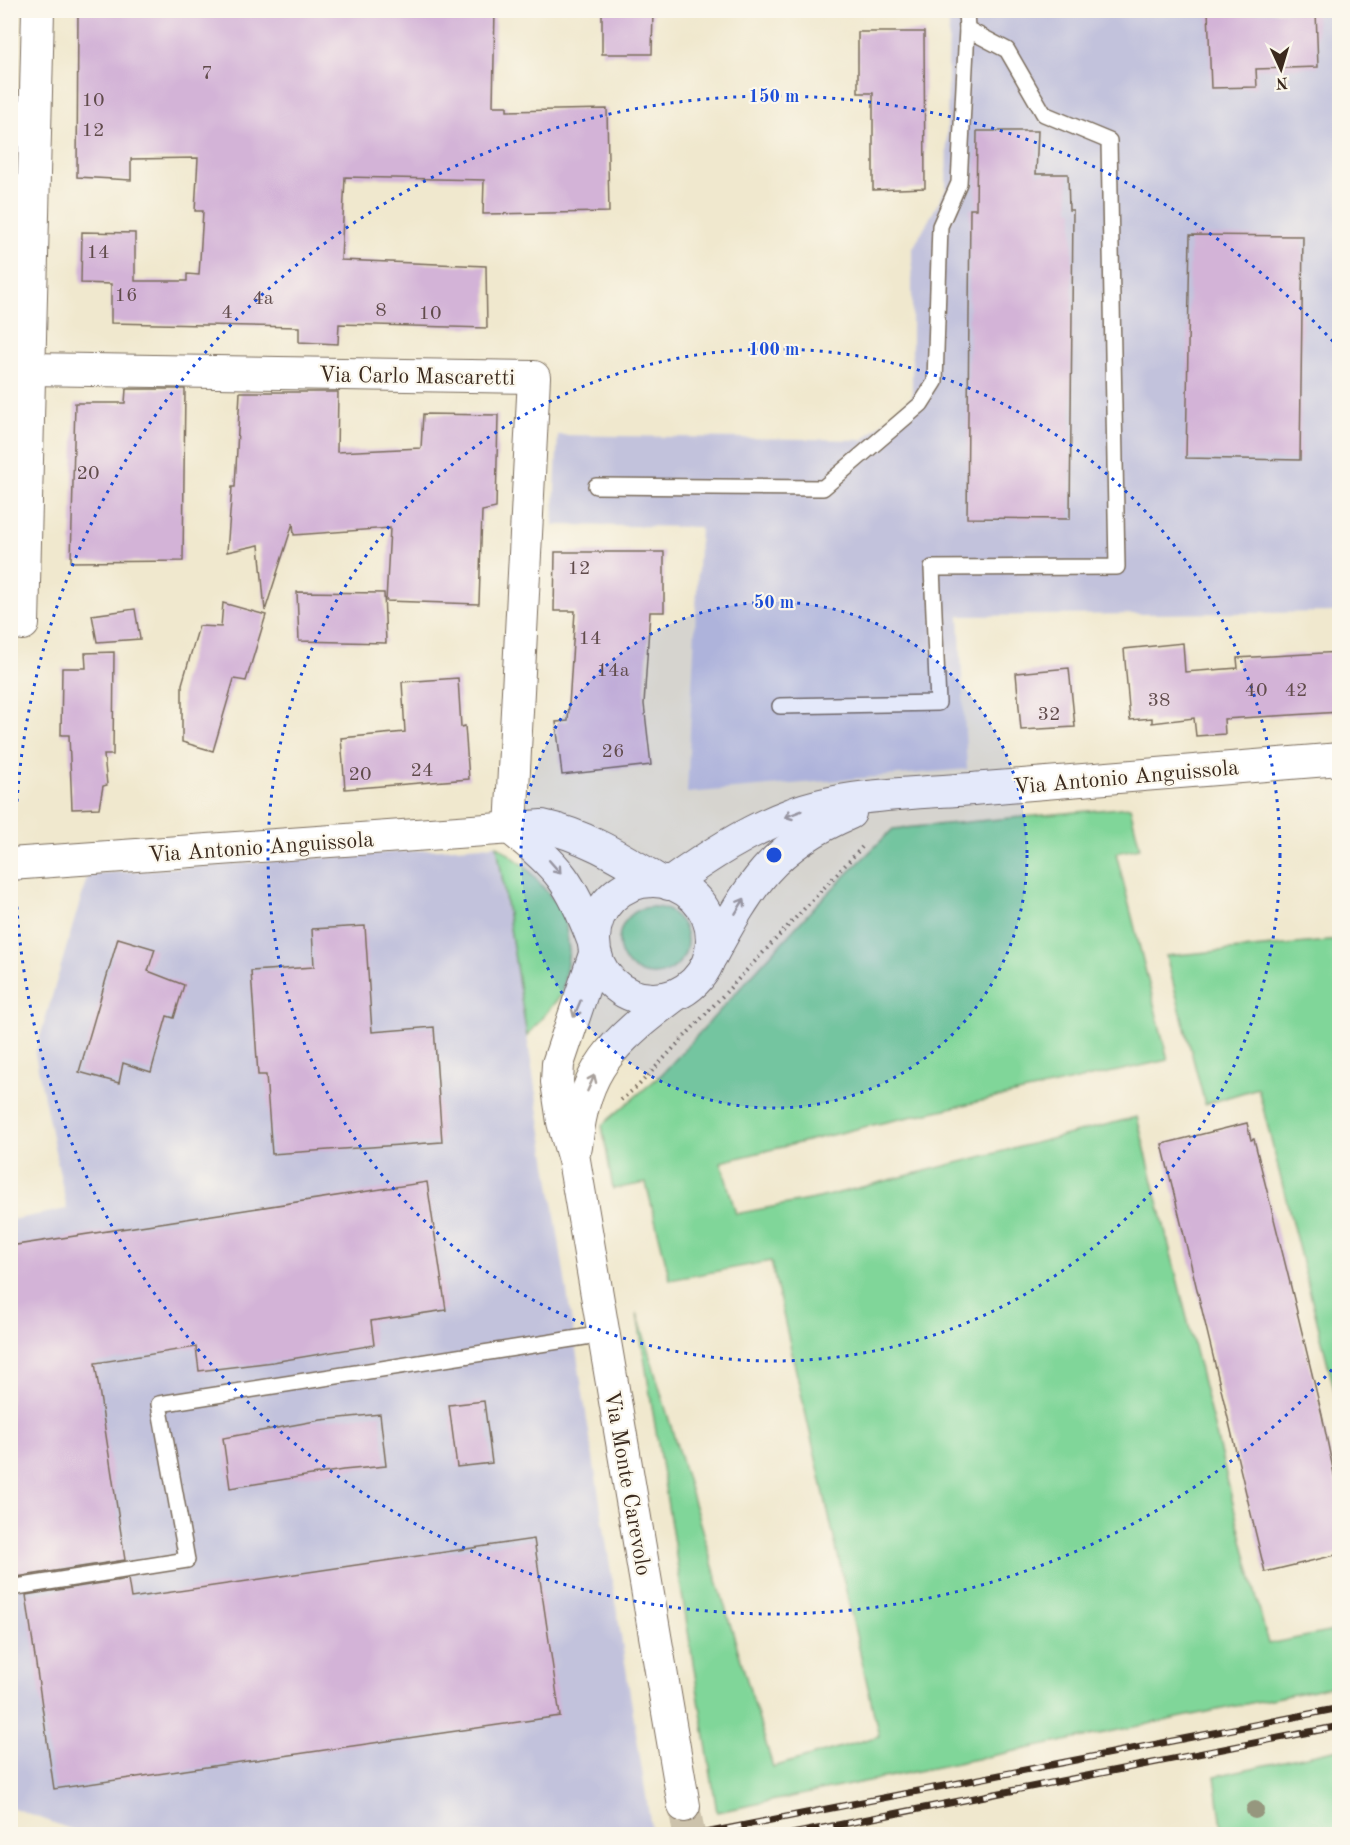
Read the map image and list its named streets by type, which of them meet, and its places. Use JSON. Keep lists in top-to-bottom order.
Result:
{
  "streets": {
    "street": ["Via Carlo Mascaretti", "Via Antonio Anguissola", "Via Monte Carevolo"]
  },
  "crossings": [
    ["Via Carlo Mascaretti", "Via Antonio Anguissola"],
    ["Via Antonio Anguissola", "Via Monte Carevolo"]
  ],
  "house_numbers": [
    "7",
    "10",
    "12",
    "14",
    "16",
    "4a",
    "8",
    "4",
    "10",
    "20",
    "12",
    "14",
    "14a",
    "40",
    "42",
    "38",
    "32",
    "26",
    "24",
    "20"
  ],
  "north": "bottom",
  "rings": ["150 m", "100 m", "50 m"]
}
